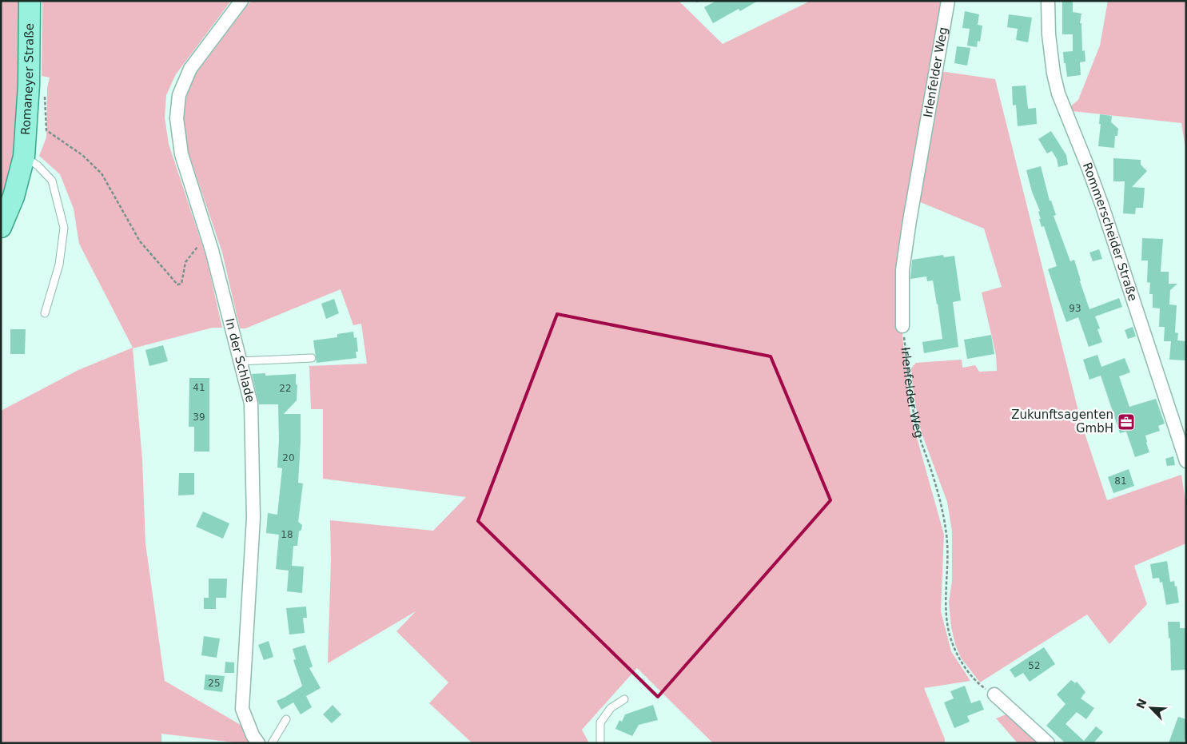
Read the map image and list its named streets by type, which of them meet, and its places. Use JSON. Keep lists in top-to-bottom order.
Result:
{
  "streets": {
    "main road": ["Romaneyer Straße"],
    "street": ["Irlenfelder Weg", "Rommerscheider Straße", "In der Schlade"]
  },
  "places": {
    "office": ["Zukunftsagenten GmbH"]
  },
  "house_numbers": [
    "93",
    "41",
    "22",
    "39",
    "20",
    "81",
    "18",
    "52",
    "25"
  ],
  "north": "top left"
}
